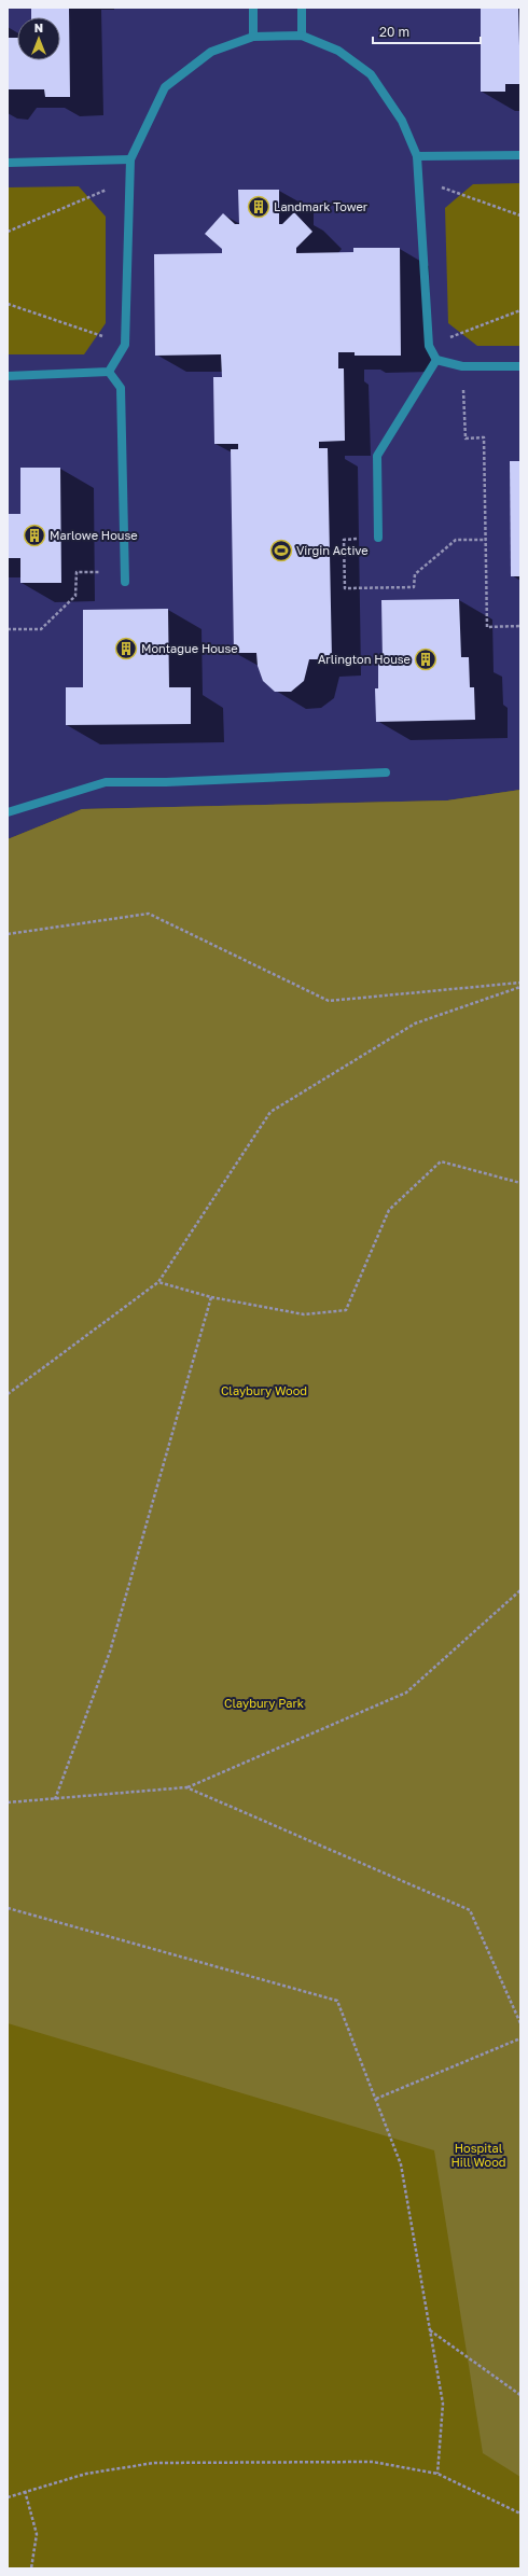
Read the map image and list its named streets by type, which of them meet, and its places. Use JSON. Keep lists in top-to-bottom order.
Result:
{
  "parks": ["Claybury Wood", "Claybury Park", "Hospital Hill Wood"],
  "places": {
    "building": [
      "Landmark Tower",
      "Marlowe House",
      "Montague House",
      "Arlington House"
    ],
    "sports": ["Virgin Active"]
  },
  "scale_bar": "20 m",
  "north": "top"
}
